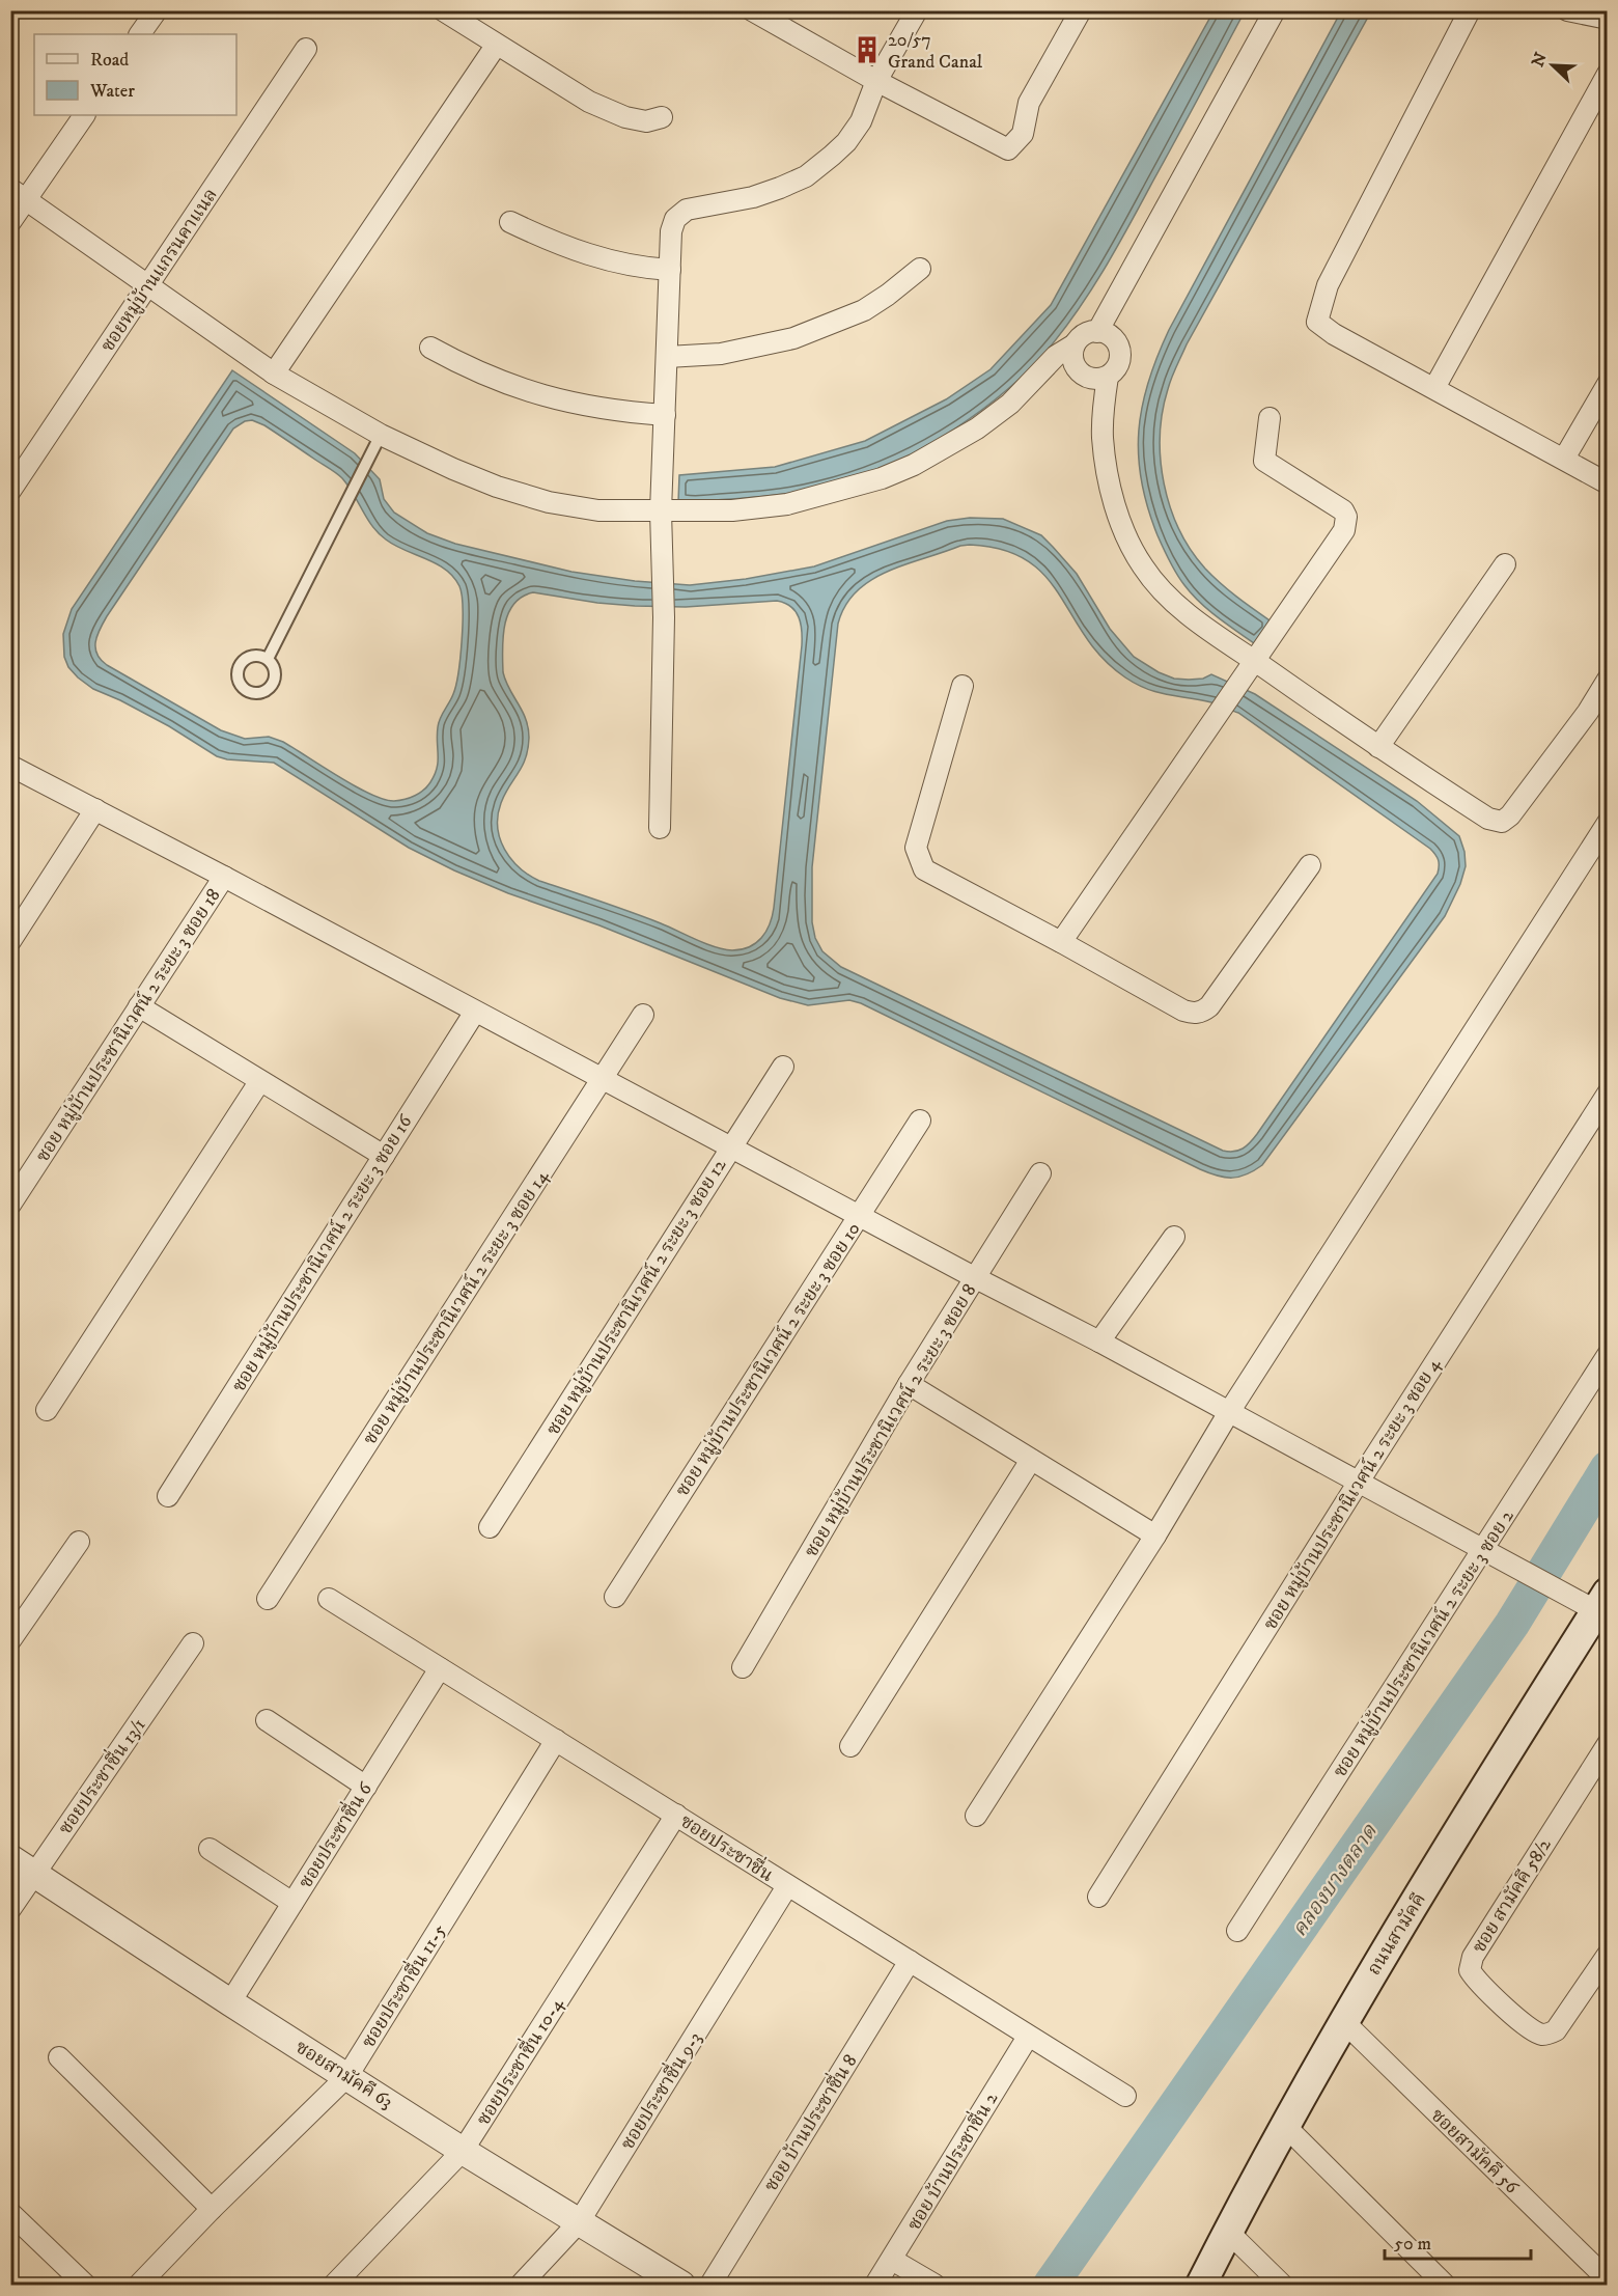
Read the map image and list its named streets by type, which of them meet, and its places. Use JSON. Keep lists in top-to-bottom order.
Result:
{
  "streets": {
    "main road": ["ถนนสามัคคี"],
    "street": [
      "ซอยหมู่บ้านแกรนคาแนล",
      "ซอย หมู่บ้านประชานิเวศน์ 2 ระยะ 3 ซอย 18",
      "ซอย หมู่บ้านประชานิเวศน์ 2 ระยะ 3 ซอย 16",
      "ซอย หมู่บ้านประชานิเวศน์ 2 ระยะ 3 ซอย 12",
      "ซอย หมู่บ้านประชานิเวศน์ 2 ระยะ 3 ซอย 14",
      "ซอย หมู่บ้านประชานิเวศน์ 2 ระยะ 3 ซอย 10",
      "ซอย หมู่บ้านประชานิเวศน์ 2 ระยะ 3 ซอย 8",
      "ซอย หมู่บ้านประชานิเวศน์ 2 ระยะ 3 ซอย 4",
      "ซอย หมู่บ้านประชานิเวศน์ 2 ระยะ 3 ซอย 2",
      "ซอยประชาชื่น 13/1",
      "ซอยประชาชื่น 6",
      "ซอยประชาชื่น",
      "ซอย สามัคคี 58/2",
      "ซอยประชาชื่น 11-5",
      "ซอยประชาชื่น 10-4",
      "ซอยสามัคคี 63",
      "ซอยประชาชื่น 9-3",
      "ซอย บ้านประชาชื่น 8",
      "ซอยสามัคคี 56",
      "ซอย บ้านประชาชื่น 2"
    ]
  },
  "crossings": [
    ["ซอยประชาชื่น 13/1", "ซอยสามัคคี 63"],
    ["ซอยประชาชื่น 6", "ซอยประชาชื่น"],
    ["ซอยประชาชื่น 6", "ซอยสามัคคี 63"],
    ["ซอยประชาชื่น", "ซอยประชาชื่น 11-5"],
    ["ซอยประชาชื่น", "ซอยประชาชื่น 10-4"],
    ["ซอยประชาชื่น", "ซอยประชาชื่น 9-3"],
    ["ซอยประชาชื่น", "ซอย บ้านประชาชื่น 8"],
    ["ซอยประชาชื่น", "ซอย บ้านประชาชื่น 2"],
    ["ถนนสามัคคี", "ซอยสามัคคี 56"],
    ["ซอยประชาชื่น 11-5", "ซอยสามัคคี 63"],
    ["ซอยประชาชื่น 10-4", "ซอยสามัคคี 63"],
    ["ซอยสามัคคี 63", "ซอยประชาชื่น 9-3"]
  ],
  "water": ["คลองบางตลาด"],
  "places": {
    "building": ["20/57 Grand Canal"]
  },
  "legend": ["Road", "Water"],
  "scale_bar": "50 m",
  "north": "top left"
}
